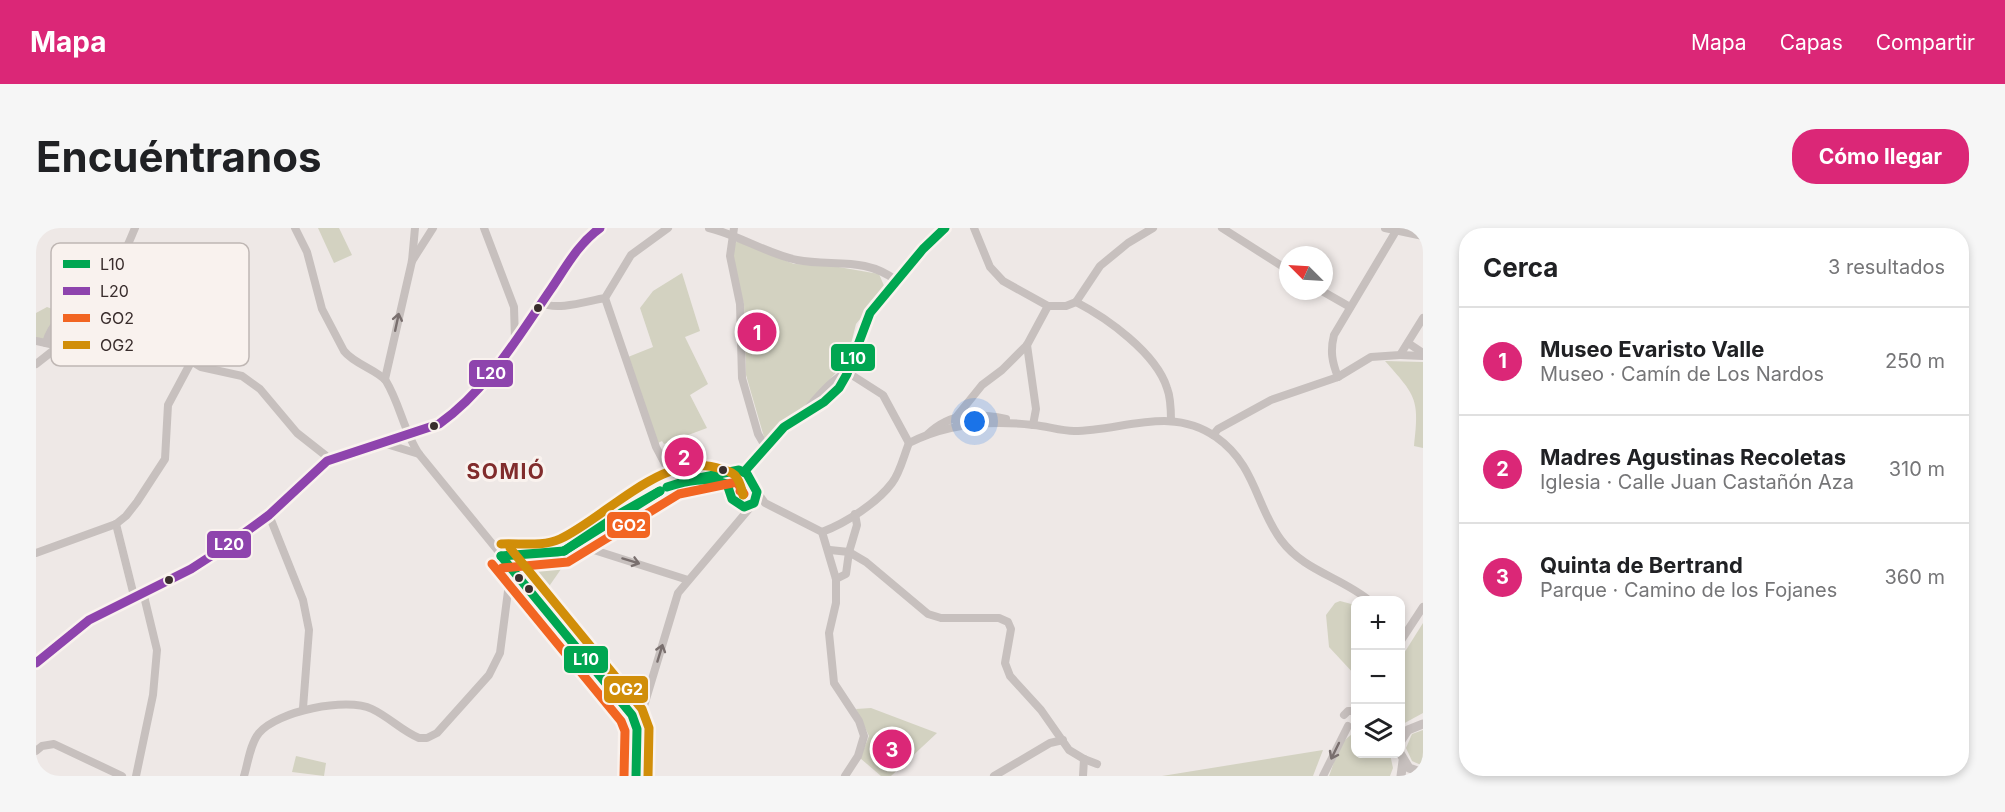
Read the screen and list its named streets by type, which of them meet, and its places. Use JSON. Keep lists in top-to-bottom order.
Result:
{
  "districts": ["SOMIÓ"],
  "lines": [
    "transit line L10",
    "transit line L20",
    "transit line OG2",
    "transit line GO2"
  ],
  "legend": [
    "L10",
    "L20",
    "GO2",
    "OG2"
  ],
  "north": "top left",
  "page": {
    "header": "Mapa",
    "nav": ["Mapa", "Capas", "Compartir"],
    "buttons": "Cómo llegar",
    "title": "Encuéntranos",
    "heading": ["Cerca", "3 resultados"],
    "list": [
      {
        "mark": "1",
        "name": "Museo Evaristo Valle",
        "note": "Museo · Camín de Los Nardos",
        "value": "250 m"
      },
      {
        "mark": "2",
        "name": "Madres Agustinas Recoletas",
        "note": "Iglesia · Calle Juan Castañón Aza",
        "value": "310 m"
      },
      {
        "mark": "3",
        "name": "Quinta de Bertrand",
        "note": "Parque · Camino de los Fojanes",
        "value": "360 m"
      }
    ],
    "pins": ["1", "2", "3"],
    "map_buttons": ["+", "−"]
  }
}
